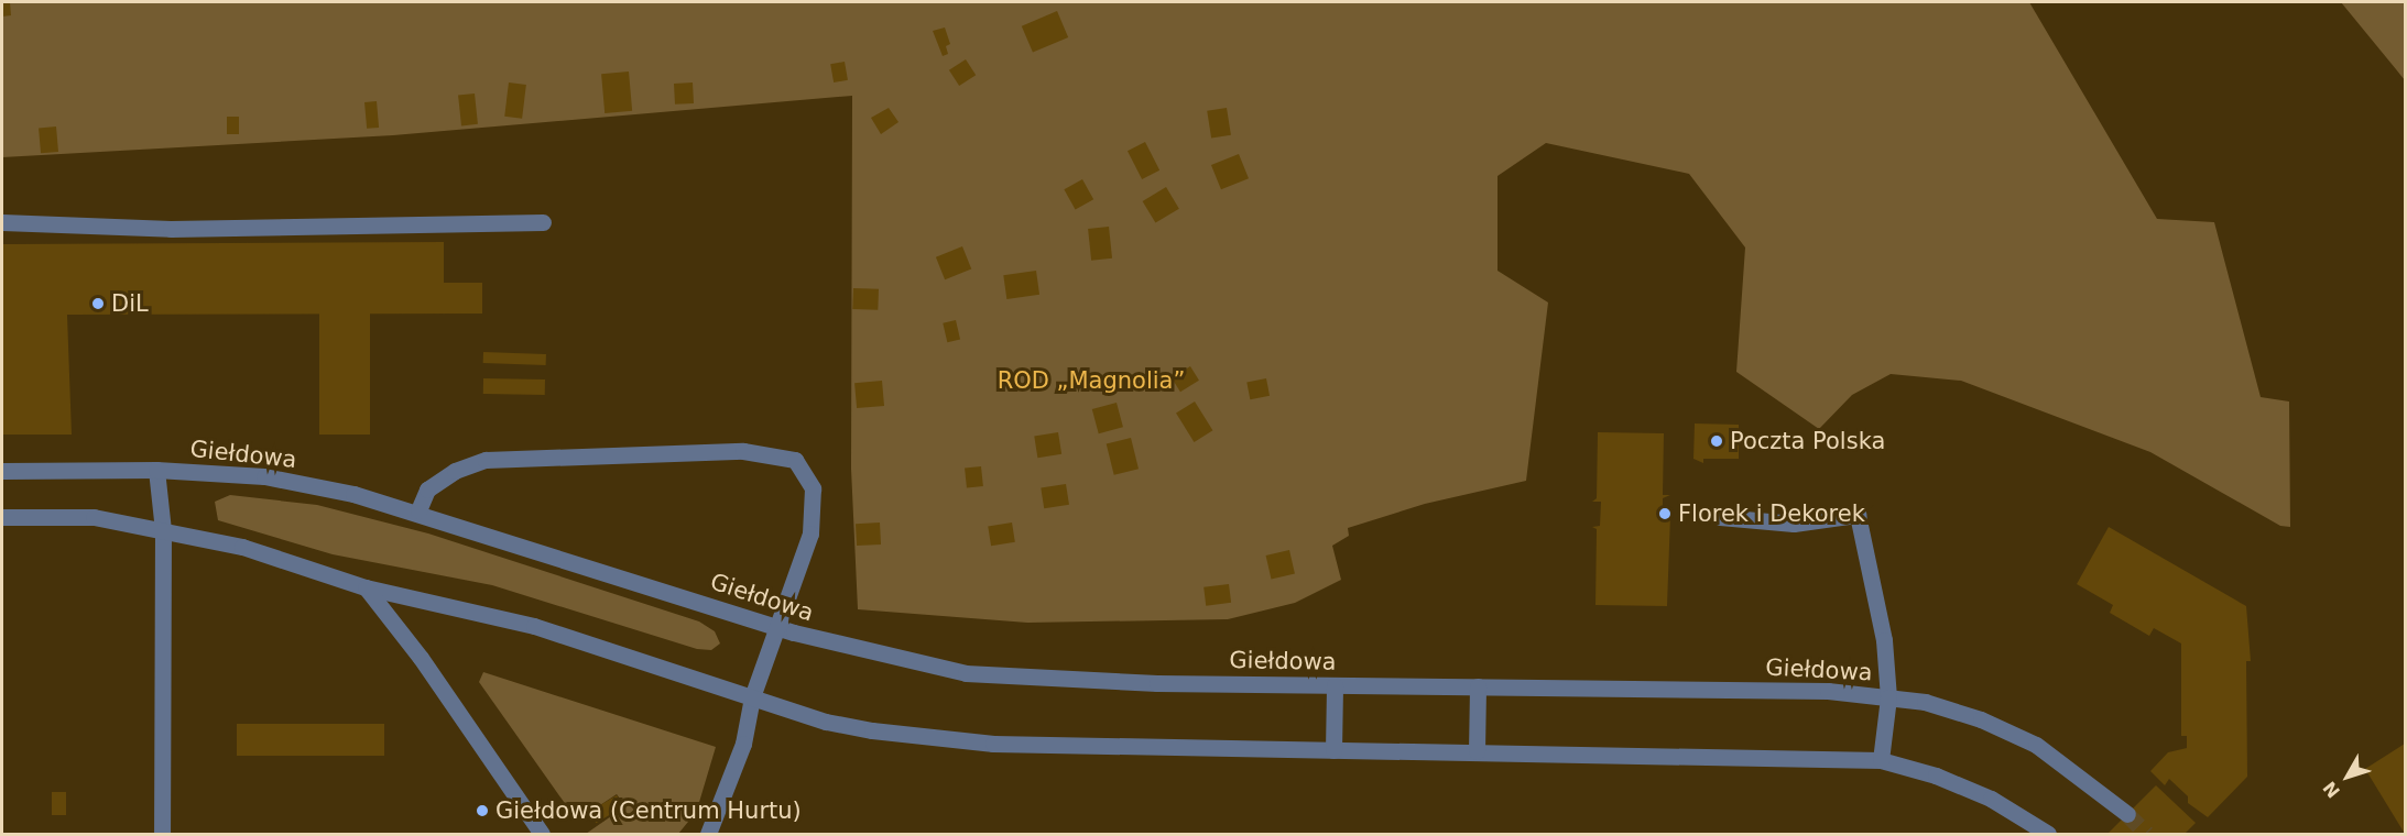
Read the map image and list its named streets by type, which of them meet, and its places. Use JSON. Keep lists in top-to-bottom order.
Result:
{
  "streets": {
    "street": ["Giełdowa"]
  },
  "parks": ["ROD „Magnolia”"],
  "places": [
    "DiL",
    "Poczta Polska",
    "Florek i Dekorek",
    "Giełdowa (Centrum Hurtu)"
  ],
  "north": "bottom left"
}
